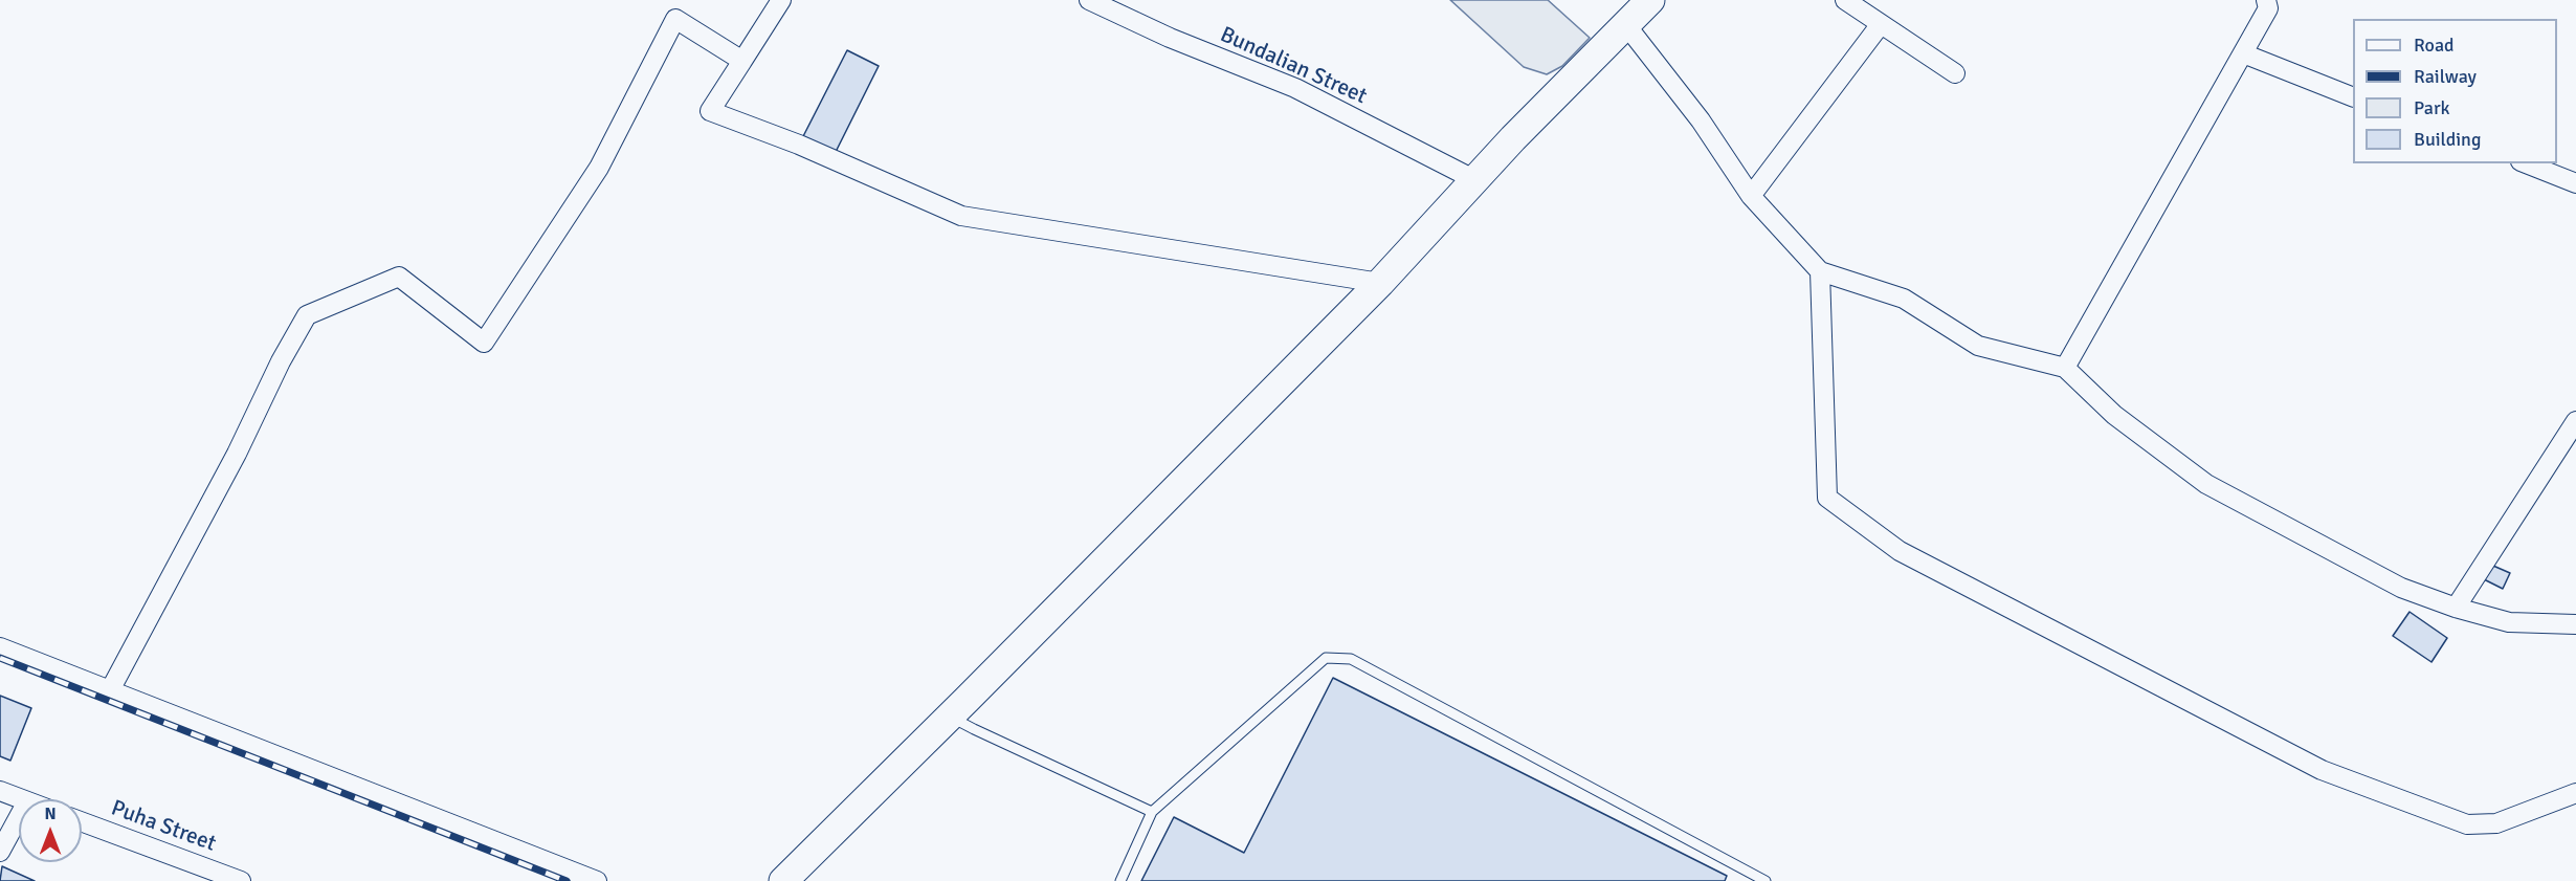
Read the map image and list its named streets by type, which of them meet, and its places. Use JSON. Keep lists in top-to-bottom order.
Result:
{
  "streets": {
    "street": ["Bundalian Street", "Puha Street"]
  },
  "legend": [
    "Road",
    "Railway",
    "Park",
    "Building"
  ],
  "north": "top"
}
